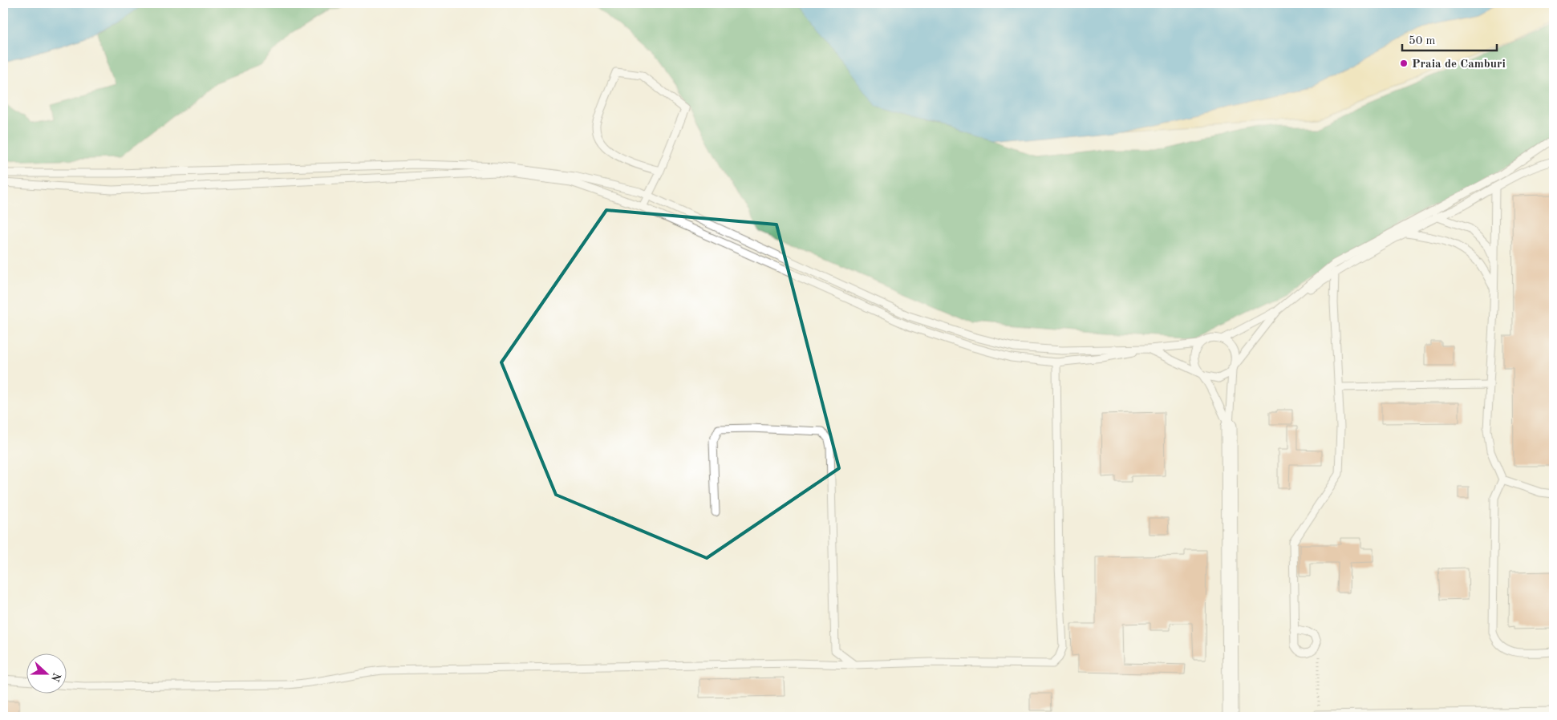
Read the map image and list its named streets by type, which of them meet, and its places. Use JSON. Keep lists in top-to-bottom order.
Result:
{
  "places": ["Praia de Camburi"],
  "scale_bar": "50 m",
  "north": "right"
}
